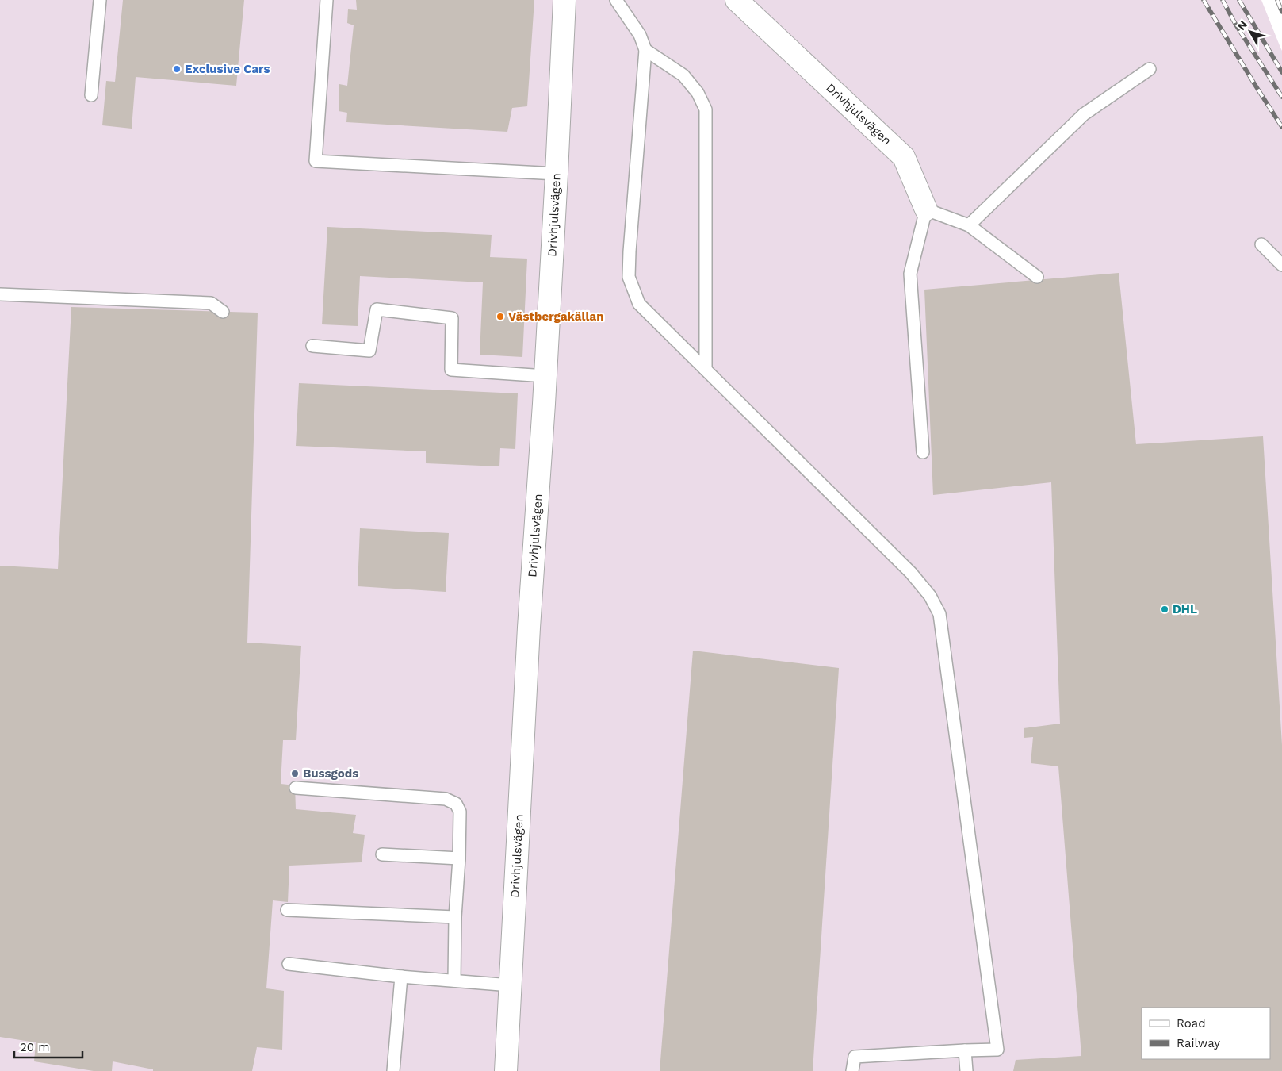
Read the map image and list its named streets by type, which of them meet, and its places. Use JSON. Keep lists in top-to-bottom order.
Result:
{
  "streets": {
    "street": ["Drivhjulsvägen"]
  },
  "places": [
    "Exclusive Cars",
    "Västbergakällan",
    "DHL",
    "Bussgods"
  ],
  "legend": ["Road", "Railway"],
  "scale_bar": "20 m",
  "north": "top left"
}
